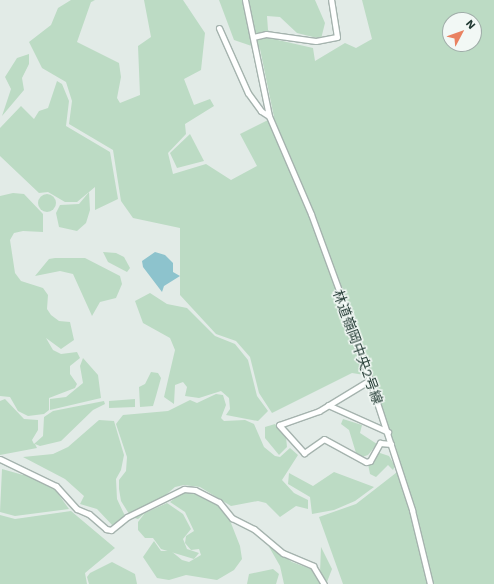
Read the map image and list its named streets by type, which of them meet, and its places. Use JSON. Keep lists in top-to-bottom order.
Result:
{
  "streets": {
    "street": ["林道嶺岡中央2号線"]
  },
  "north": "top right"
}
